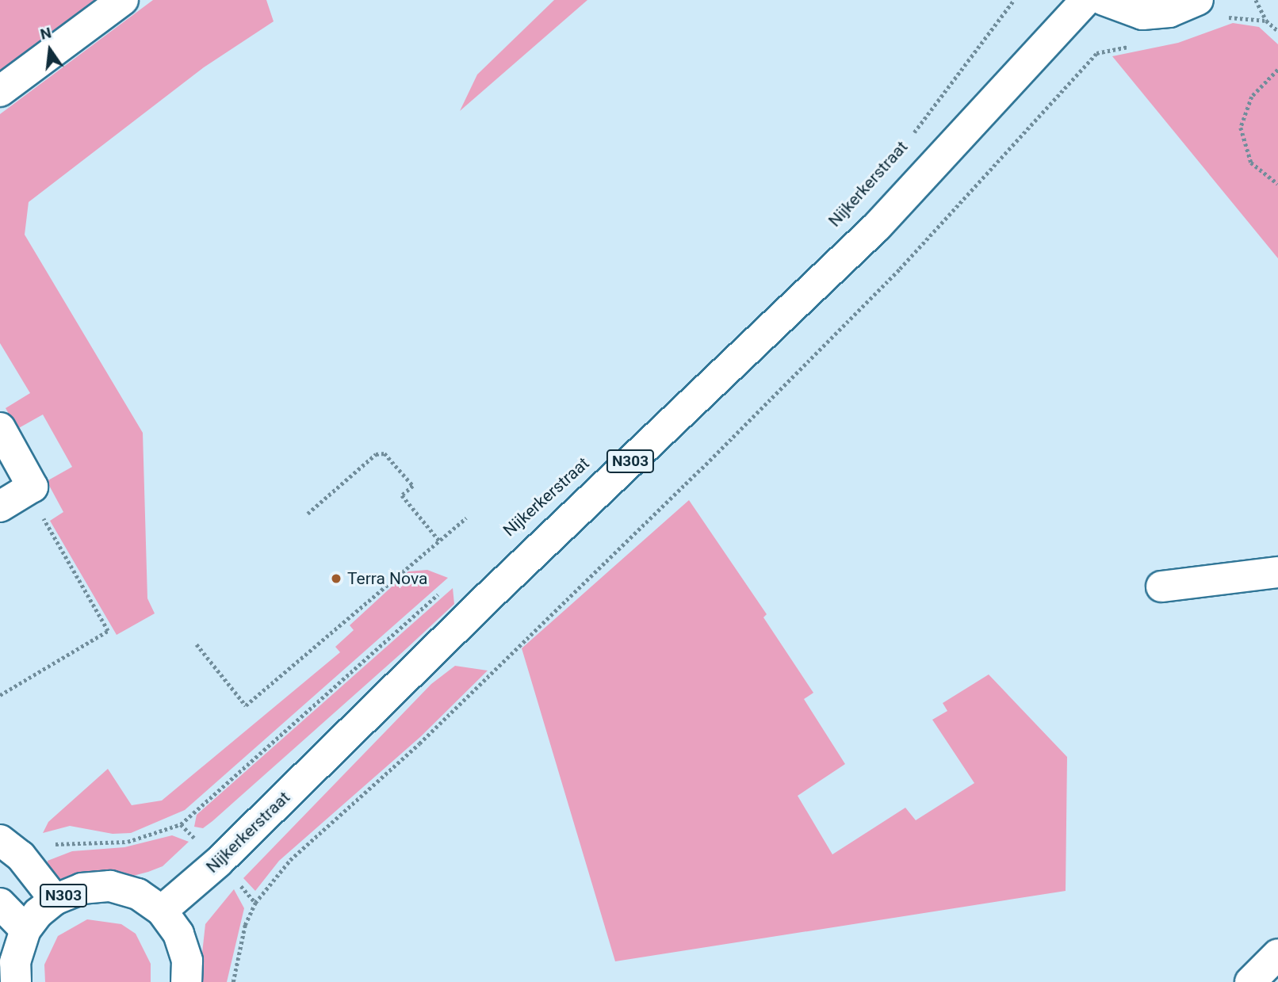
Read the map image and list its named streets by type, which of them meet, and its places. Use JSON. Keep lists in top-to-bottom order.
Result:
{
  "streets": {
    "main road": ["Nijkerkerstraat", "N303"]
  },
  "crossings": [
    ["Nijkerkerstraat", "N303"]
  ],
  "places": ["Terra Nova"],
  "north": "top"
}
